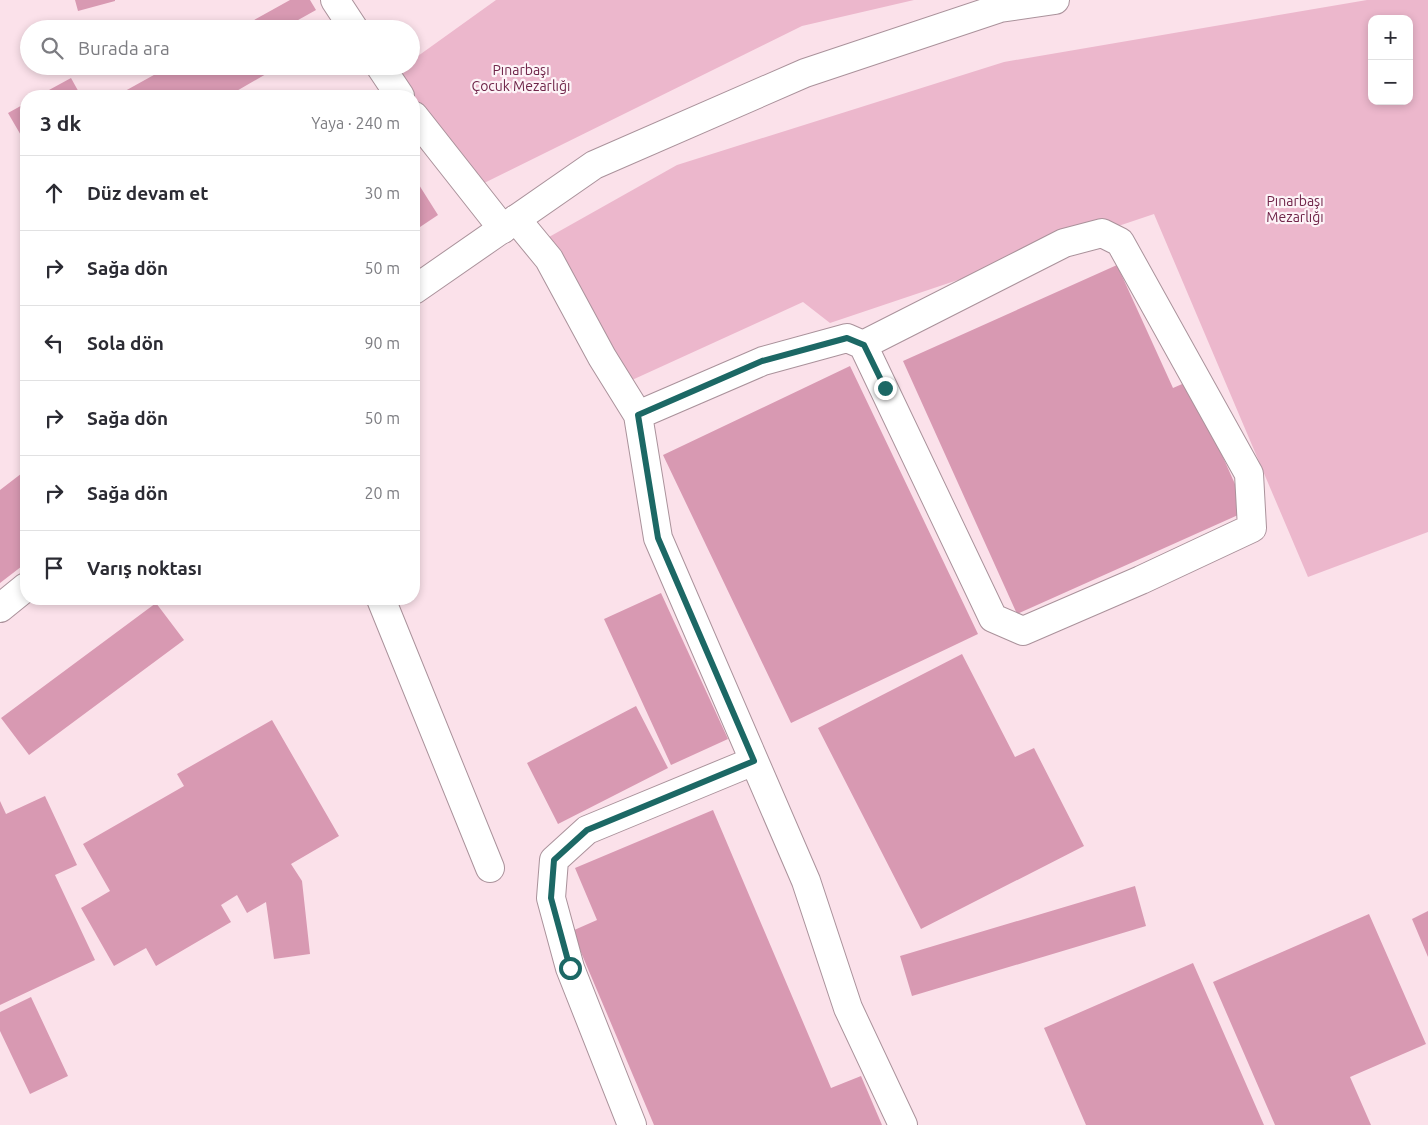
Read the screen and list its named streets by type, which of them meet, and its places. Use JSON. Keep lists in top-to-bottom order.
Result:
{
  "parks": ["Pınarbaşı Çocuk Mezarlığı", "Pınarbaşı Mezarlığı"],
  "page": {
    "map_buttons": ["+", "−"],
    "search": "Burada ara",
    "heading": ["3 dk", "Yaya · 240 m"],
    "list": [
      ["Düz devam et", "30 m"],
      ["Sağa dön", "50 m"],
      ["Sola dön", "90 m"],
      ["Sağa dön", "50 m"],
      ["Sağa dön", "20 m"],
      "Varış noktası"
    ]
  }
}
